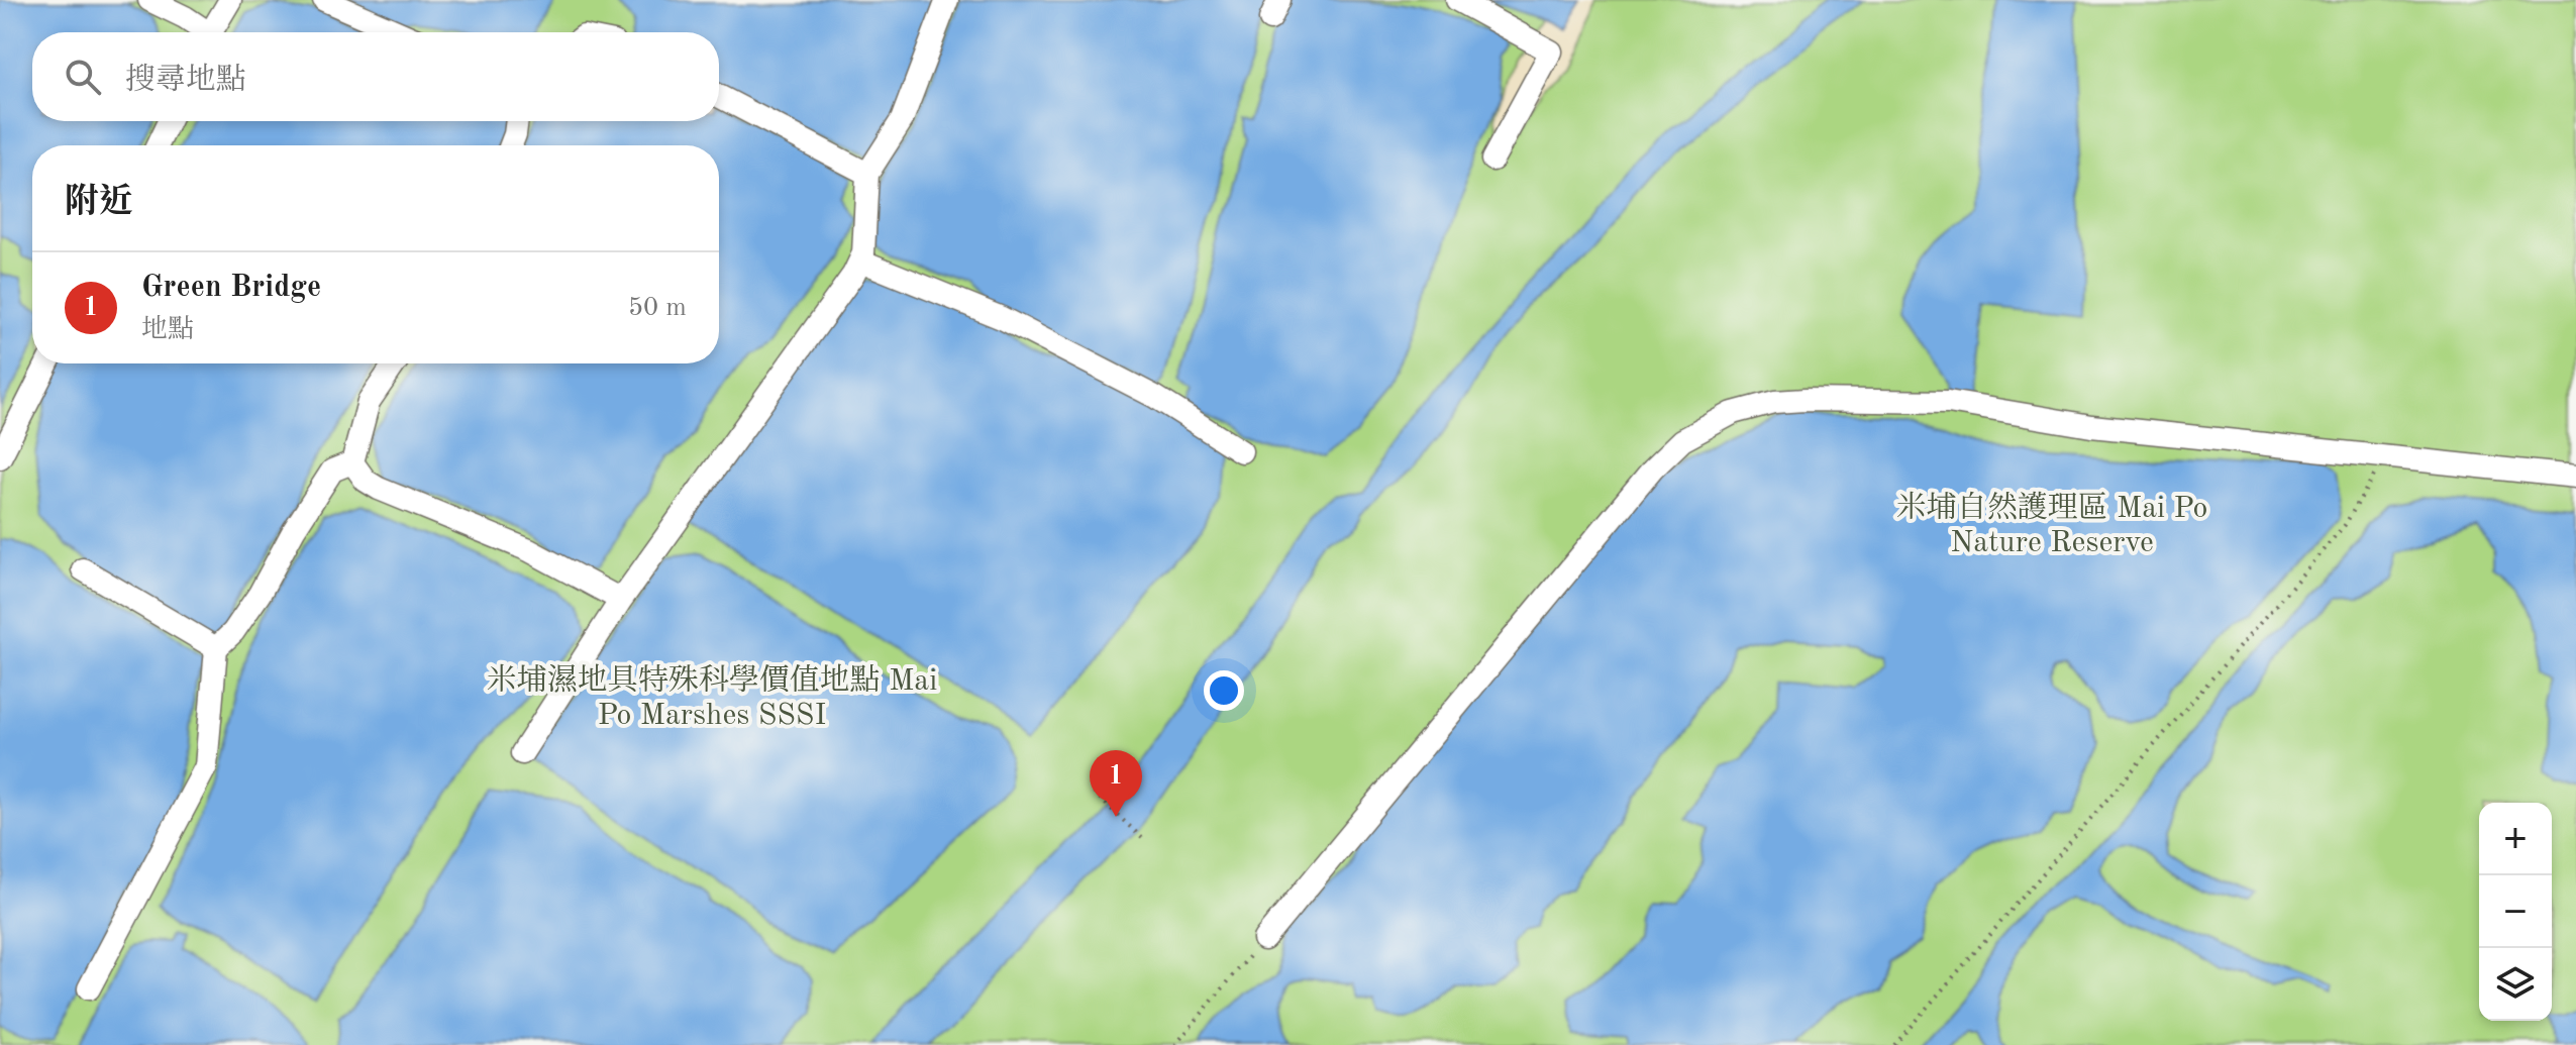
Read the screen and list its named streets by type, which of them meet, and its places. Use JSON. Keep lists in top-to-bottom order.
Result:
{
  "parks": ["米埔自然護理區 Mai Po Nature Reserve", "米埔濕地具特殊科學價值地點 Mai Po Marshes SSSI"],
  "page": {
    "search": "搜尋地點",
    "heading": "附近",
    "list": [
      {
        "mark": "1",
        "name": "Green Bridge",
        "note": "地點",
        "value": "50 m"
      }
    ],
    "pins": "1",
    "map_buttons": ["+", "−"]
  }
}
